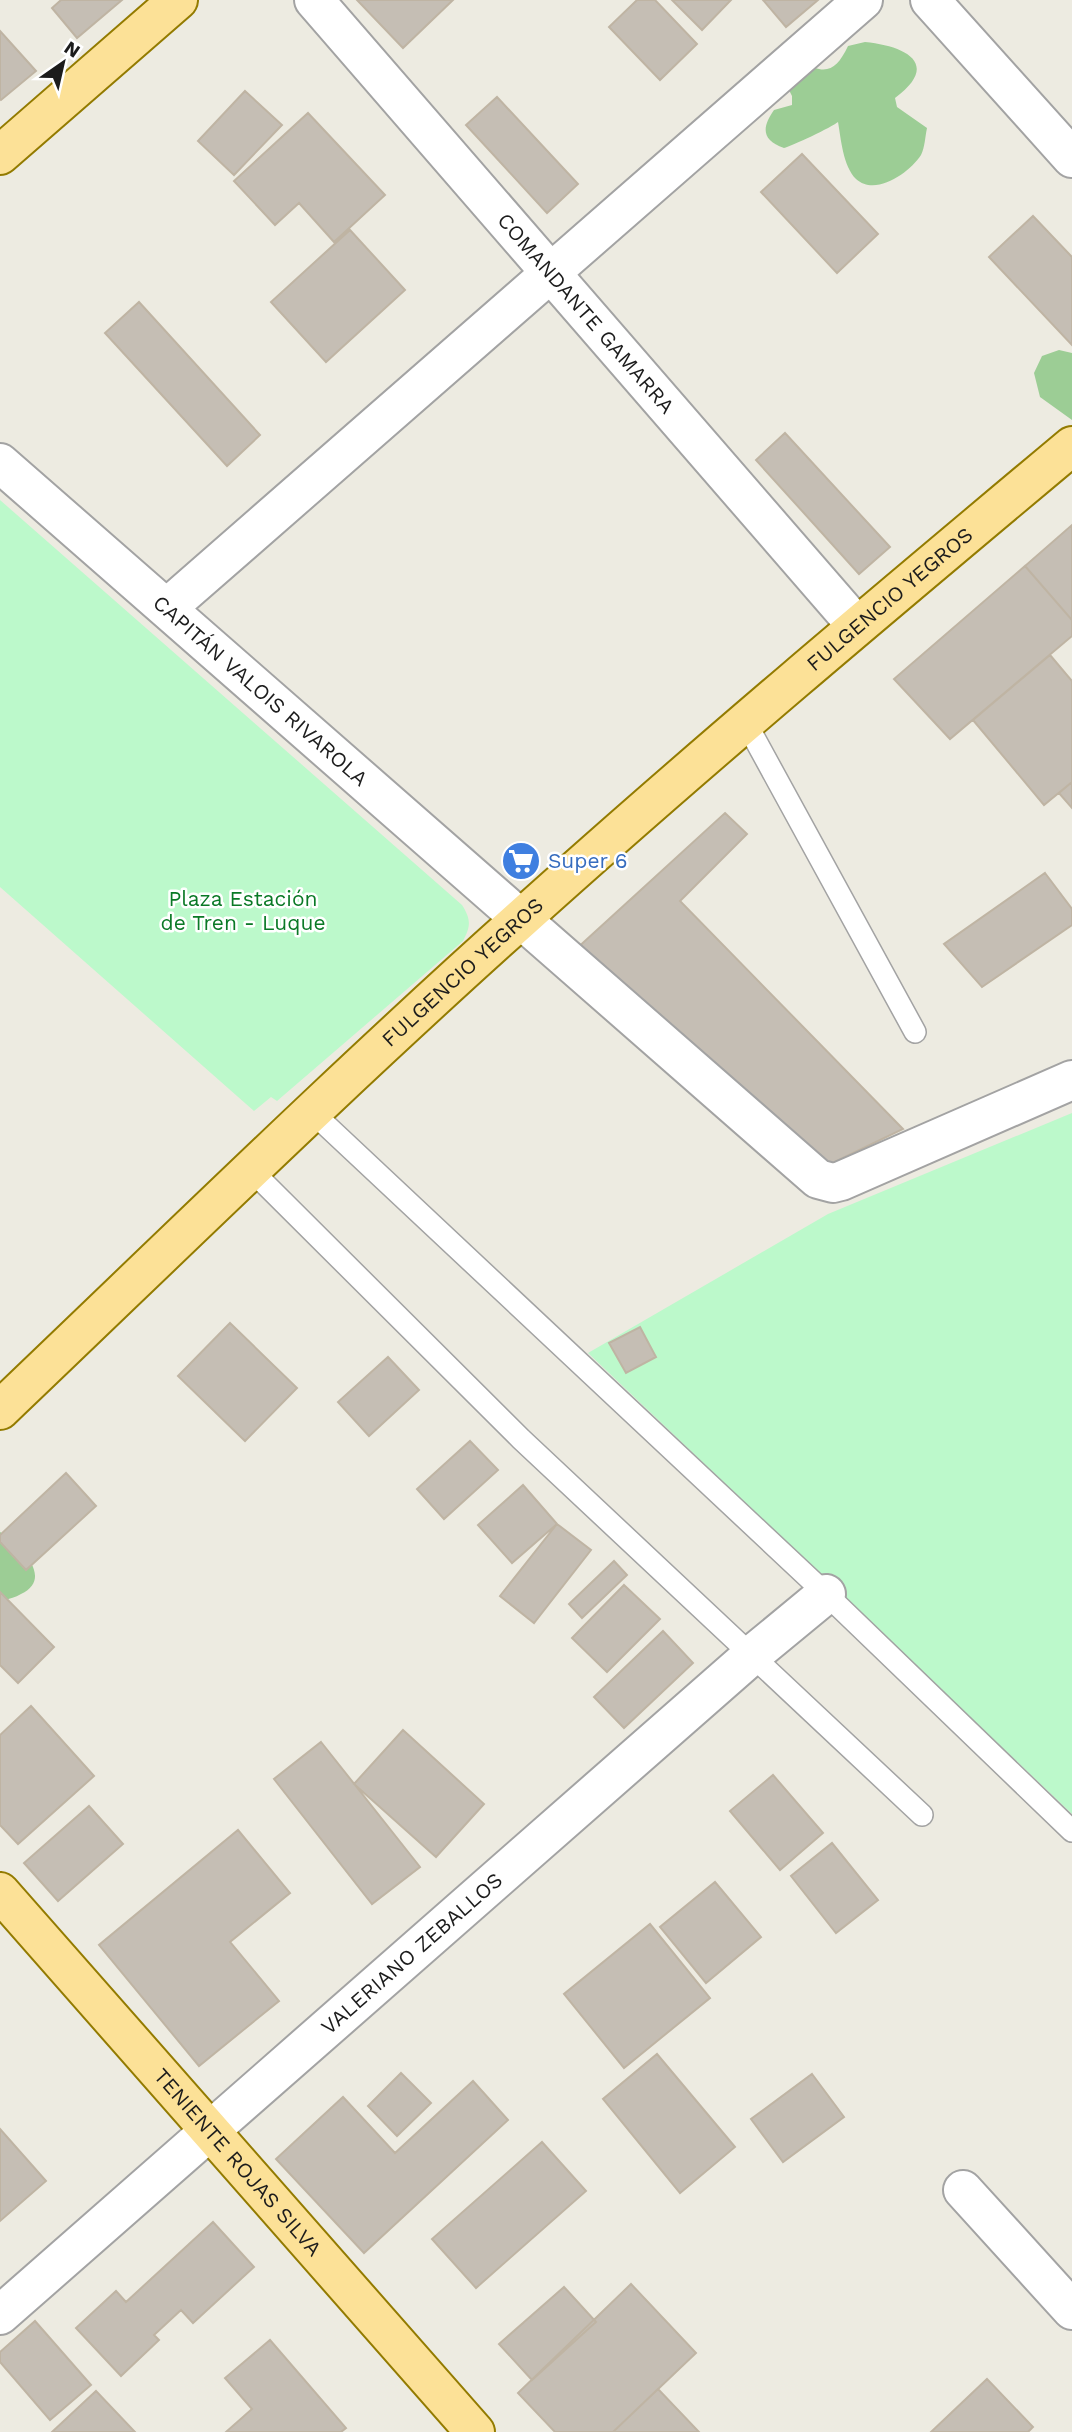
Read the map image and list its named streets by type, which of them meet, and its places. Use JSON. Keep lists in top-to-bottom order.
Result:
{
  "streets": {
    "main road": ["FULGENCIO YEGROS", "TENIENTE ROJAS SILVA"],
    "street": ["COMANDANTE GAMARRA", "CAPITÁN VALOIS RIVAROLA", "VALERIANO ZEBALLOS"]
  },
  "crossings": [
    ["COMANDANTE GAMARRA", "FULGENCIO YEGROS"],
    ["FULGENCIO YEGROS", "CAPITÁN VALOIS RIVAROLA"],
    ["VALERIANO ZEBALLOS", "TENIENTE ROJAS SILVA"]
  ],
  "parks": ["Plaza Estación de Tren - Luque"],
  "places": {
    "supermarket": ["Super 6"]
  },
  "north": "top right"
}
